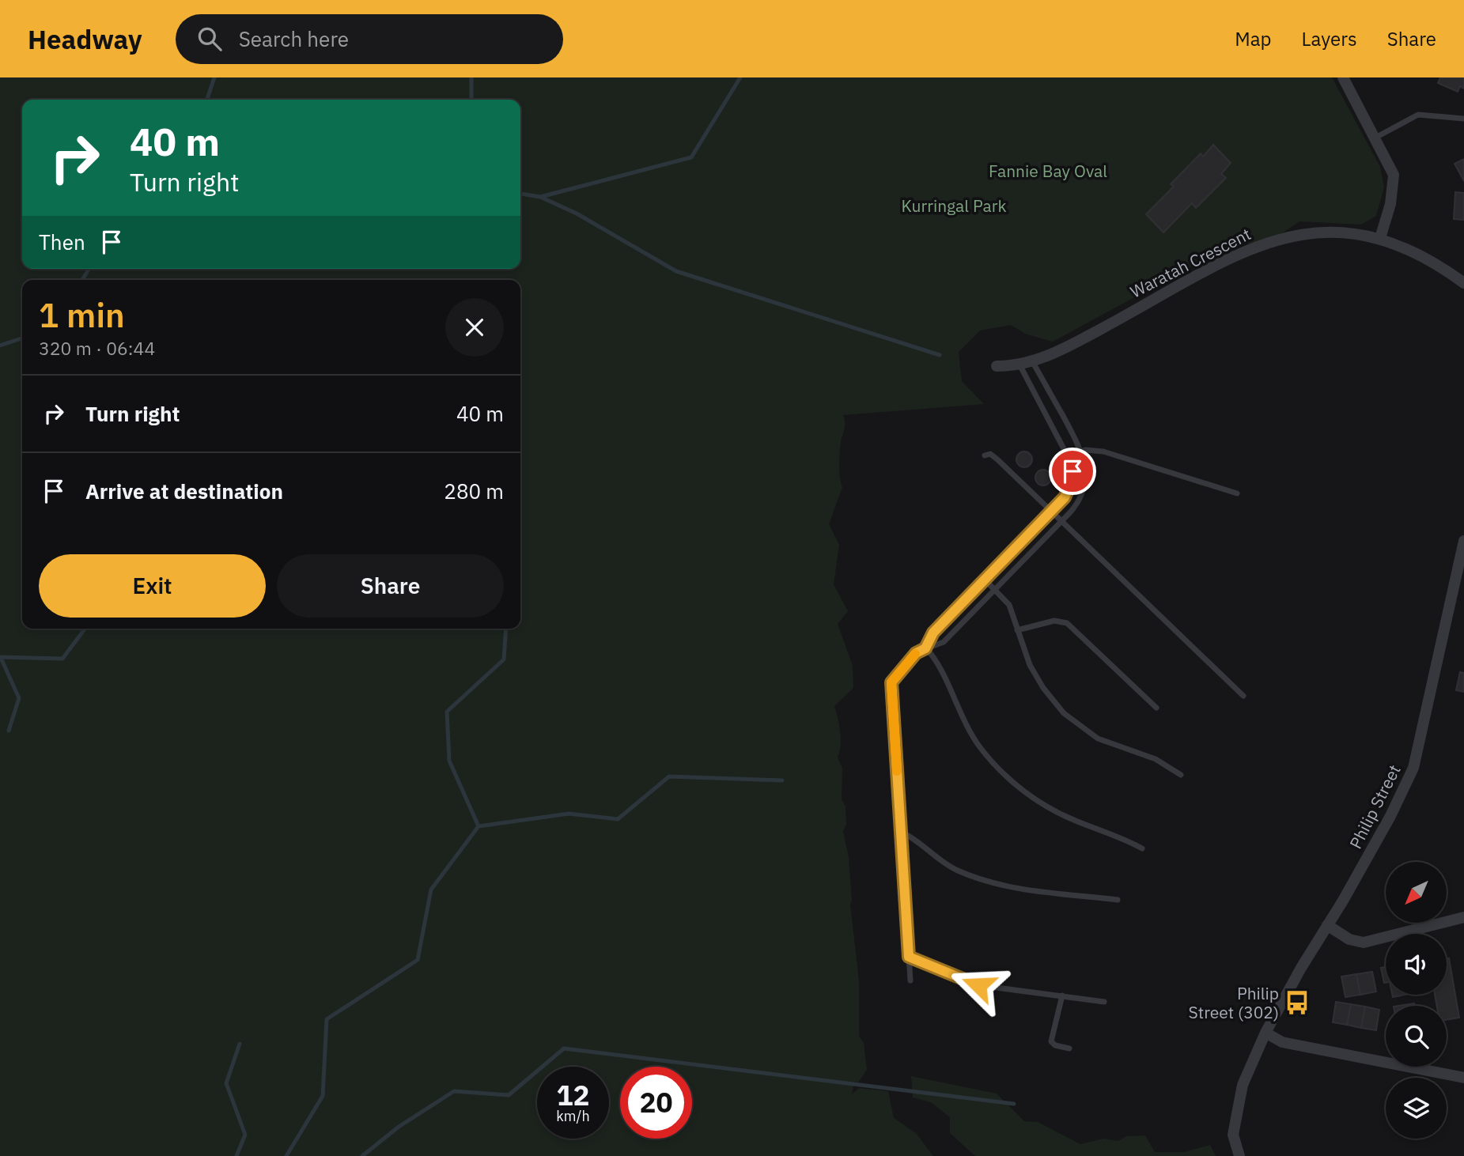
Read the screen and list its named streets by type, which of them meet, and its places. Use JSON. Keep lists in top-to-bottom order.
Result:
{
  "streets": {
    "street": ["Waratah Crescent", "Philip Street"]
  },
  "parks": ["Fannie Bay Oval", "Kurringal Park"],
  "places": {
    "bus stop": ["Philip Street (302)"]
  },
  "north": "bottom left",
  "page": {
    "header": "Headway",
    "search": "Search here",
    "nav": ["Map", "Layers", "Share"],
    "turn": ["40 m", "Turn right"],
    "then": "Then",
    "heading": ["1 min", "320 m · 06:44"],
    "list": [
      {
        "name": "Turn right",
        "value": "40 m"
      },
      {
        "name": "Arrive at destination",
        "value": "280 m"
      }
    ],
    "buttons": ["Exit", "Share"],
    "speed": "12 km/h",
    "limit": "20"
  }
}
